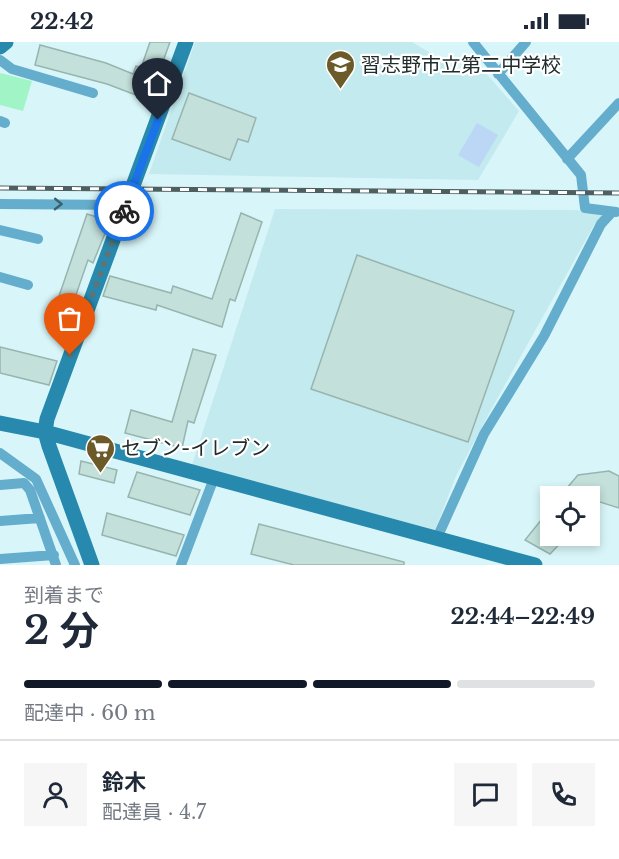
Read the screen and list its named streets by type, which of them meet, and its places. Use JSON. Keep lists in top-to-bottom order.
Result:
{
  "places": {
    "school or university": ["習志野市立第二中学校"],
    "supermarket": ["セブン-イレブン"]
  },
  "page": {
    "status": "22:42",
    "heading": ["2 分", "到着まで", "22:44–22:49"],
    "panel": ["鈴木", "配達員 · 4.7"],
    "bar": "配達中 · 60 m"
  }
}
